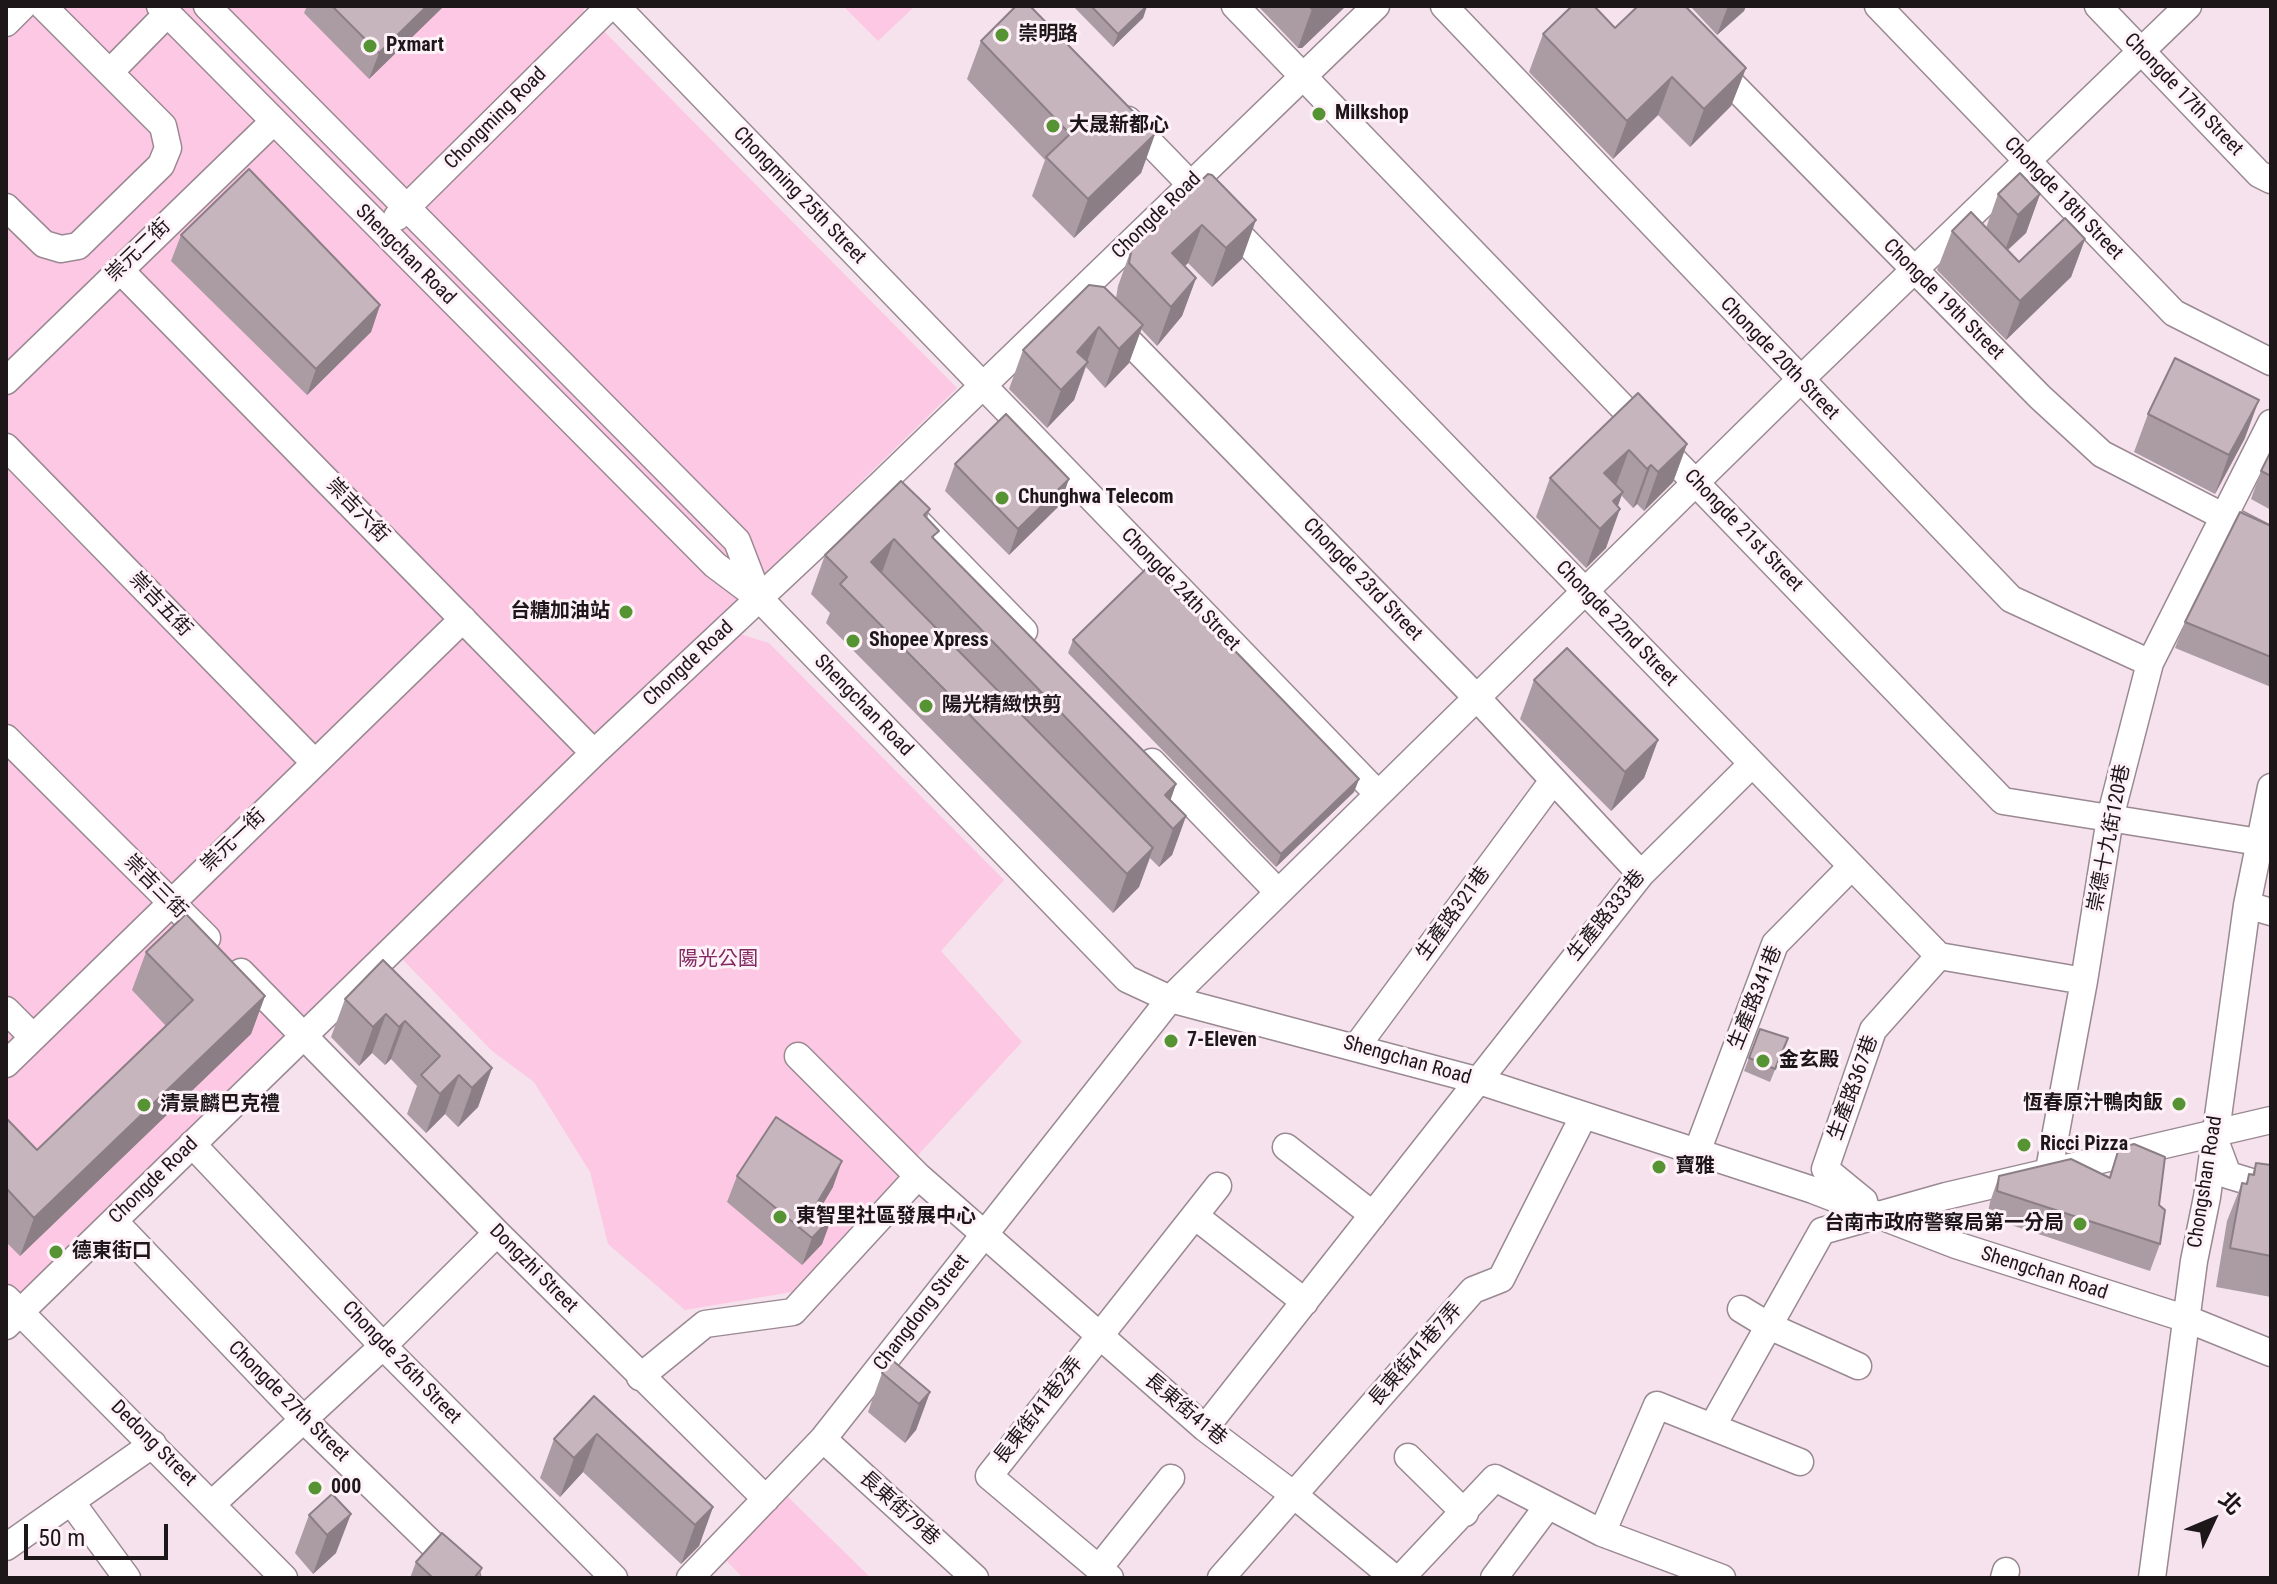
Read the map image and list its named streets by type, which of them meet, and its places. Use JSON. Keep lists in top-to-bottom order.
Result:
{
  "streets": {
    "street": [
      "Chongde 17th Street",
      "Chongming Road",
      "Chongming 25th Street",
      "Chongde 18th Street",
      "Chongde Road",
      "崇元二街",
      "Shengchan Road",
      "Chongde 19th Street",
      "Chongde 20th Street",
      "崇吉六街",
      "Chongde 21st Street",
      "Chongde 23rd Street",
      "Chongde 24th Street",
      "崇吉五街",
      "Chongde 22nd Street",
      "崇德十九街120巷",
      "崇元一街",
      "崇吉三街",
      "生產路321巷",
      "生產路333巷",
      "生產路341巷",
      "生產路367巷",
      "Chongshan Road",
      "Dongzhi Street",
      "Changdong Street",
      "長東街41巷7弄",
      "Chongde 26th Street",
      "Chongde 27th Street",
      "長東街41巷",
      "長東街41巷2弄",
      "Dedong Street",
      "長東街79巷"
    ]
  },
  "crossings": [
    ["Chongde 17th Street", "Changdong Street"],
    ["Chongming Road", "Chongming 25th Street"],
    ["Chongming Road", "Shengchan Road"],
    ["Chongming 25th Street", "Chongde Road"],
    ["Chongming 25th Street", "Chongde 24th Street"],
    ["Chongde 18th Street", "Changdong Street"],
    ["Chongde Road", "Shengchan Road"],
    ["Chongde Road", "崇吉六街"],
    ["Chongde Road", "Chongde 21st Street"],
    ["Chongde Road", "Chongde 23rd Street"],
    ["Chongde Road", "Chongde 24th Street"],
    ["Chongde Road", "Chongde 22nd Street"],
    ["Chongde Road", "崇吉三街"],
    ["Chongde Road", "Dongzhi Street"],
    ["Chongde Road", "Chongde 26th Street"],
    ["Chongde Road", "Chongde 27th Street"],
    ["Chongde Road", "Dedong Street"],
    ["崇元二街", "Shengchan Road"],
    ["崇元二街", "崇吉六街"],
    ["Shengchan Road", "生產路321巷"],
    ["Shengchan Road", "生產路333巷"],
    ["Shengchan Road", "生產路341巷"],
    ["Shengchan Road", "生產路367巷"],
    ["Shengchan Road", "Chongshan Road"],
    ["Shengchan Road", "Changdong Street"],
    ["Shengchan Road", "長東街41巷7弄"],
    ["Chongde 19th Street", "崇德十九街120巷"],
    ["Chongde 19th Street", "Changdong Street"],
    ["Chongde 20th Street", "崇德十九街120巷"],
    ["Chongde 20th Street", "Changdong Street"],
    ["崇吉六街", "崇元一街"],
    ["Chongde 21st Street", "崇德十九街120巷"],
    ["Chongde 21st Street", "Chongshan Road"],
    ["Chongde 21st Street", "Changdong Street"],
    ["Chongde 23rd Street", "生產路321巷"],
    ["Chongde 23rd Street", "生產路333巷"],
    ["Chongde 23rd Street", "Changdong Street"],
    ["Chongde 24th Street", "Changdong Street"],
    ["崇吉五街", "崇元一街"],
    ["Chongde 22nd Street", "生產路333巷"],
    ["Chongde 22nd Street", "生產路341巷"],
    ["Chongde 22nd Street", "生產路367巷"],
    ["Chongde 22nd Street", "Changdong Street"],
    ["崇元一街", "崇吉三街"],
    ["崇吉三街", "Dongzhi Street"],
    ["生產路333巷", "長東街41巷"],
    ["Dongzhi Street", "Changdong Street"],
    ["Changdong Street", "長東街41巷"],
    ["Changdong Street", "長東街79巷"],
    ["長東街41巷7弄", "長東街41巷"],
    ["長東街41巷", "長東街41巷2弄"]
  ],
  "parks": ["陽光公園"],
  "places": [
    "崇明路",
    "Pxmart",
    "Milkshop",
    "大晟新都心",
    "Chunghwa Telecom",
    "台糖加油站",
    "Shopee Xpress",
    "陽光精緻快剪",
    "7-Eleven",
    "金玄殿",
    "恆春原汁鴨肉飯",
    "清景麟巴克禮",
    "Ricci Pizza",
    "寶雅",
    "東智里社區發展中心",
    "台南市政府警察局第一分局",
    "德東街口",
    "000"
  ],
  "scale_bar": "50 m",
  "north": "top right"
}
